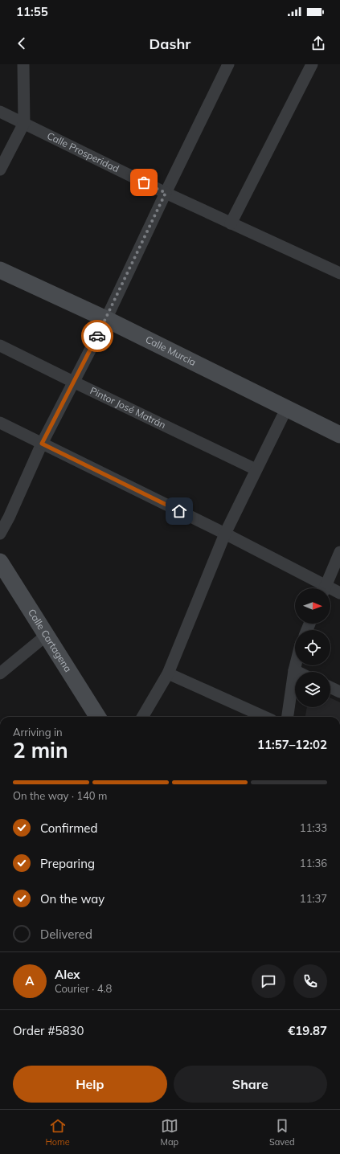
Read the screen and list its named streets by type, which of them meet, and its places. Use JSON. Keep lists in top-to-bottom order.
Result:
{
  "streets": {
    "street": [
      "Calle Prosperidad",
      "Calle Murcia",
      "Pintor José Matrán",
      "Calle Cartagena"
    ]
  },
  "north": "right",
  "page": {
    "status": "11:55",
    "header": "Dashr",
    "heading": ["2 min", "Arriving in", "11:57–12:02"],
    "panel": [
      "Alex",
      "Courier · 4.8",
      "Order #5830",
      "€19.87"
    ],
    "bar": "On the way · 140 m",
    "list": [
      ["Confirmed", "11:33"],
      ["Preparing", "11:36"],
      ["On the way", "11:37"],
      "Delivered"
    ],
    "round": "A",
    "buttons": ["Help", "Share"],
    "tabs": ["Home", "Map", "Saved"]
  }
}
